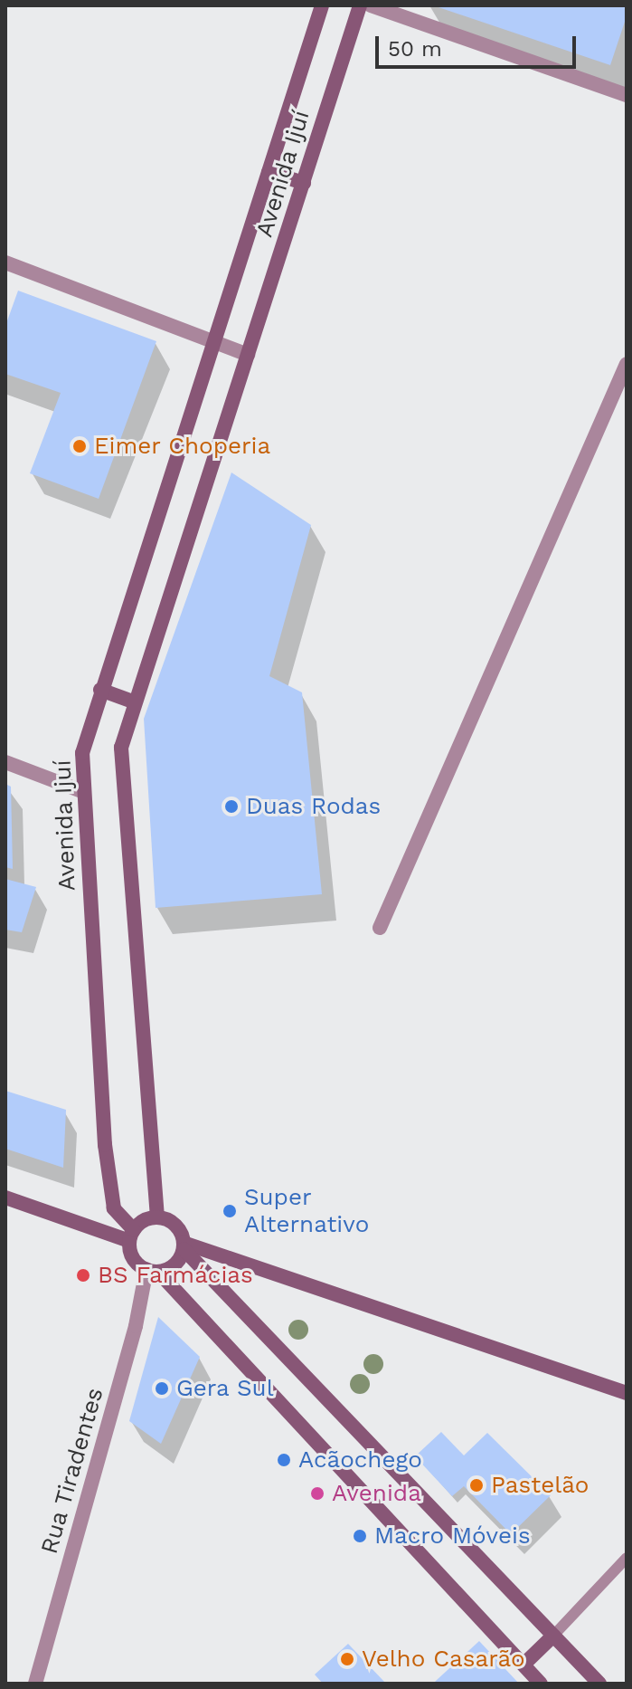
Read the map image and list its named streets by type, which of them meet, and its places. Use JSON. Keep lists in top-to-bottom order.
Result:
{
  "streets": {
    "main road": ["Avenida Ijuí"],
    "street": ["Rua Tiradentes"]
  },
  "crossings": [
    ["Avenida Ijuí", "Rua Tiradentes"]
  ],
  "places": [
    "Eimer Choperia",
    "Duas Rodas",
    "Super Alternativo",
    "BS Farmácias",
    "Gera Sul",
    "Acãochego",
    "Pastelão",
    "Avenida",
    "Macro Móveis",
    "Velho Casarão"
  ],
  "scale_bar": "50 m"
}
